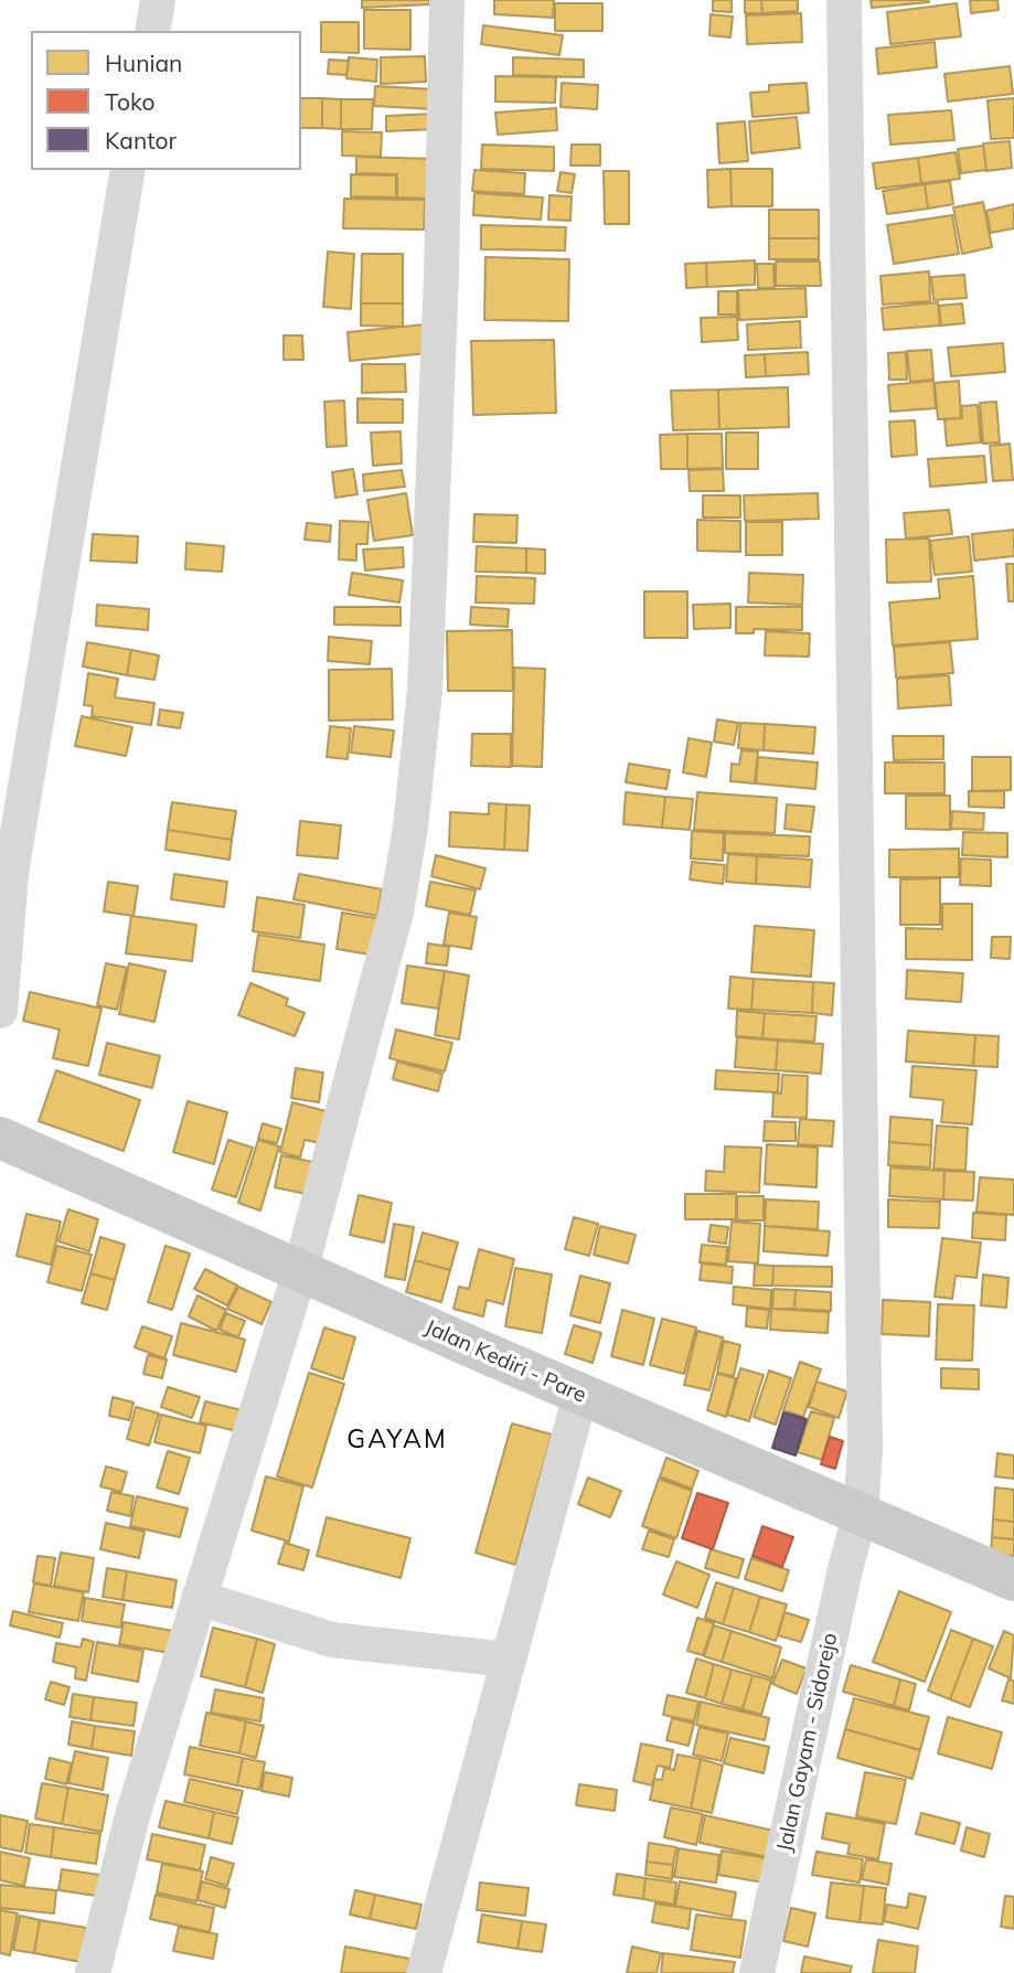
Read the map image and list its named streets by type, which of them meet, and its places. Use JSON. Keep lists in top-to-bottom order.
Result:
{
  "streets": {
    "main road": ["Jalan Kediri - Pare"],
    "street": ["Jalan Gayam - Sidorejo"]
  },
  "crossings": [
    ["Jalan Kediri - Pare", "Jalan Gayam - Sidorejo"]
  ],
  "districts": ["GAYAM"],
  "legend": ["Hunian", "Toko", "Kantor"]
}
